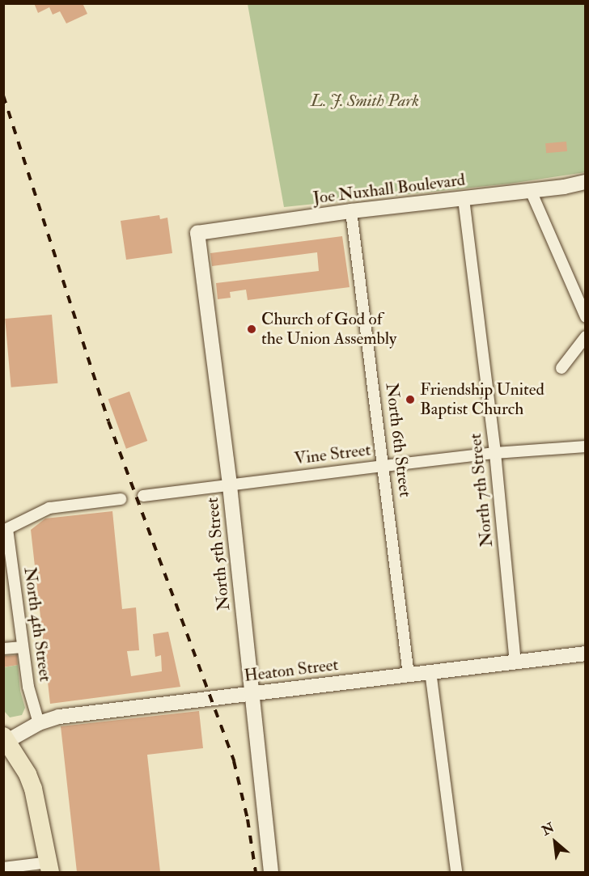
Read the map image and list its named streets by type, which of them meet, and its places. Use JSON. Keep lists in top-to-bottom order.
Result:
{
  "streets": {
    "street": [
      "Joe Nuxhall Boulevard",
      "North 6th Street",
      "Vine Street",
      "North 7th Street",
      "North 5th Street",
      "North 4th Street",
      "Heaton Street"
    ]
  },
  "crossings": [
    ["Joe Nuxhall Boulevard", "North 6th Street"],
    ["Joe Nuxhall Boulevard", "North 7th Street"],
    ["Joe Nuxhall Boulevard", "North 5th Street"],
    ["North 6th Street", "Vine Street"],
    ["North 6th Street", "Heaton Street"],
    ["Vine Street", "North 7th Street"],
    ["Vine Street", "North 5th Street"],
    ["North 7th Street", "Heaton Street"],
    ["North 5th Street", "Heaton Street"],
    ["North 4th Street", "Heaton Street"]
  ],
  "parks": ["L. J. Smith Park"],
  "places": ["Church of God of the Union Assembly", "Friendship United Baptist Church"],
  "north": "top left"
}
